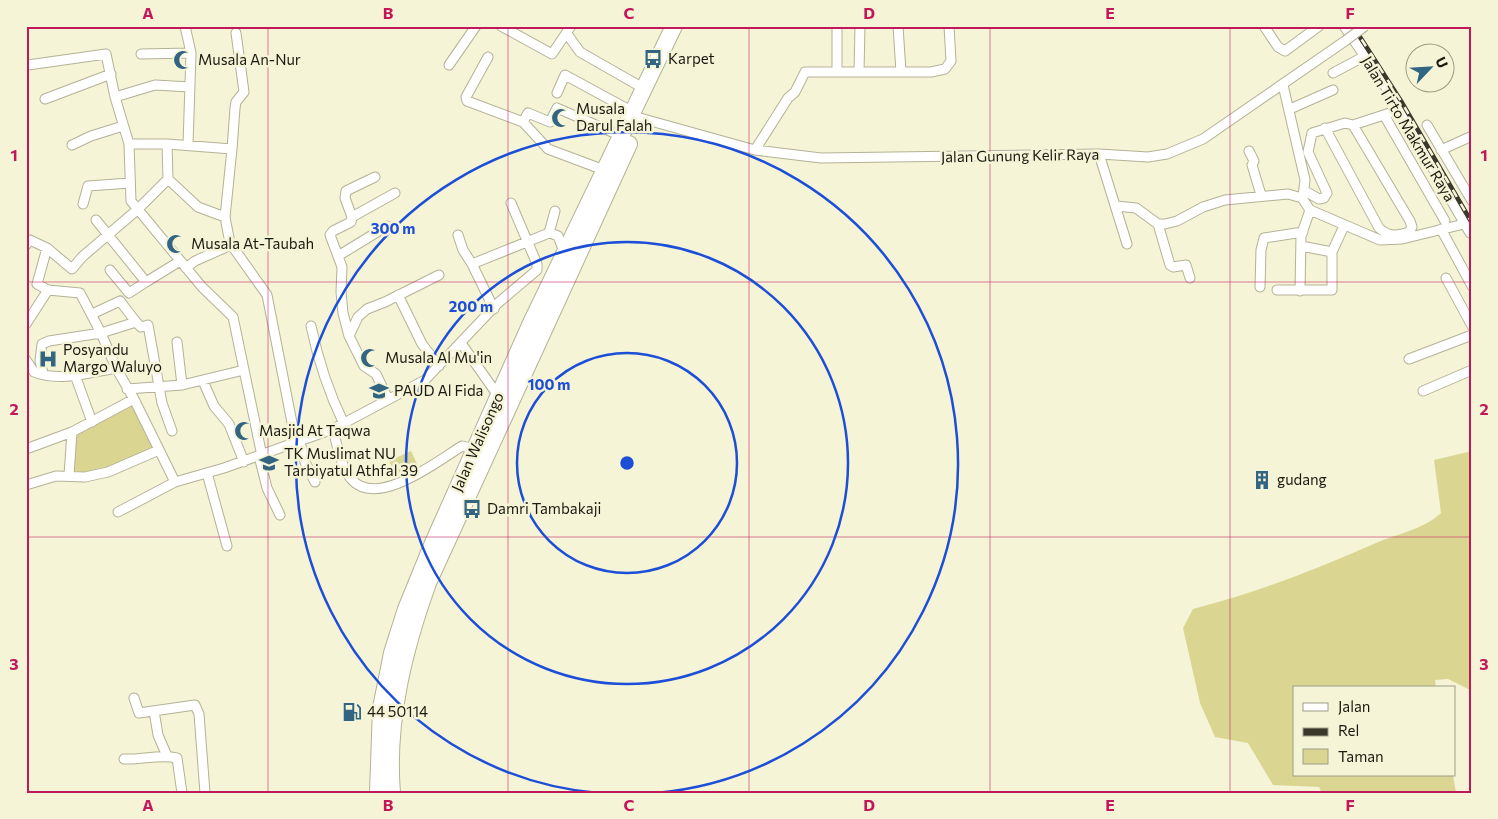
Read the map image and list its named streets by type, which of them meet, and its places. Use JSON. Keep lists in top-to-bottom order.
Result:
{
  "streets": {
    "highway": ["Jalan Walisongo"],
    "street": ["Jalan Tirto Makmur Raya", "Jalan Gunung Kelir Raya"]
  },
  "crossings": [
    ["Jalan Gunung Kelir Raya", "Jalan Walisongo"]
  ],
  "places": {
    "bus stop": ["Karpet", "Damri Tambakaji"],
    "mosque": [
      "Musala An-Nur",
      "Musala Darul Falah",
      "Musala At-Taubah",
      "Musala Al Mu'in",
      "Masjid At Taqwa"
    ],
    "hospital": ["Posyandu Margo Waluyo"],
    "school or university": ["PAUD Al Fida", "TK Muslimat NU Tarbiyatul Athfal 39"],
    "building": ["gudang"],
    "fuel station": ["44 50114"]
  },
  "legend": ["Jalan", "Rel", "Taman"],
  "north": "top right",
  "grid": {
    "columns": [
      "A",
      "B",
      "C",
      "D",
      "E",
      "F"
    ],
    "rows": ["1", "2", "3"]
  },
  "rings": ["300 m", "200 m", "100 m"]
}
